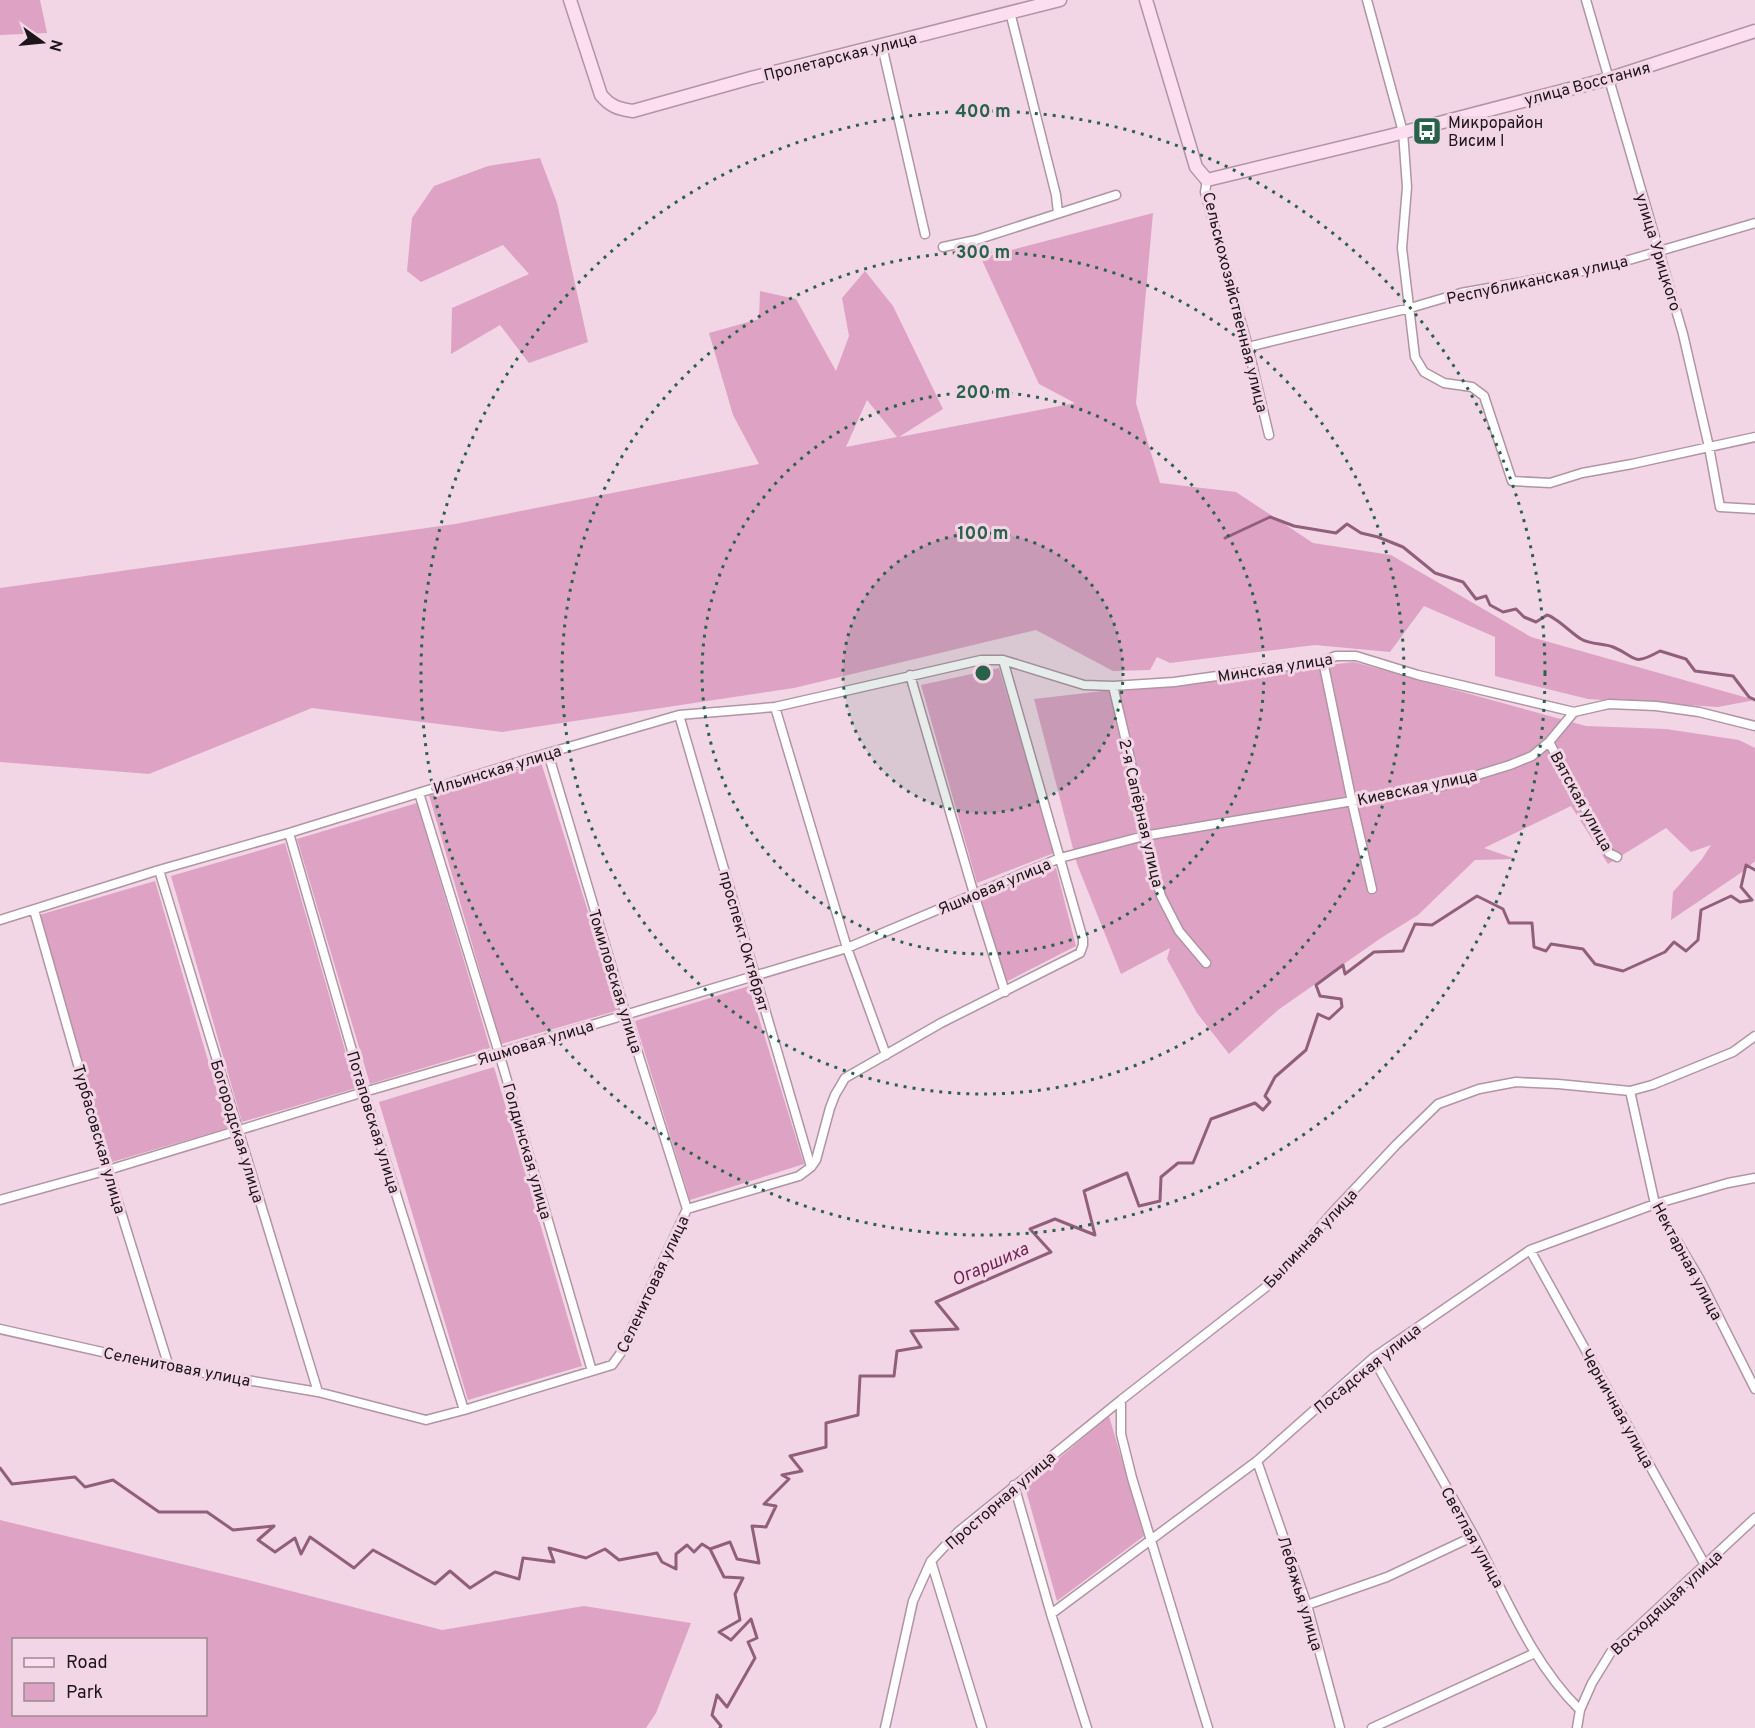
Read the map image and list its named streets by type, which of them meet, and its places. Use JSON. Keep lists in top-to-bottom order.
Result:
{
  "streets": {
    "street": [
      "Пролетарская улица",
      "улица Восстания",
      "улица Урицкого",
      "Республиканская улица",
      "Сельскохозяйственная улица",
      "Минская улица",
      "Ильинская улица",
      "Киевская улица",
      "Вятская улица",
      "2-я Сапёрная улица",
      "Яшмовая улица",
      "проспект Октябрят",
      "Томиловская улица",
      "Потаповская улица",
      "Богородская улица",
      "Турбасовская улица",
      "Голдинская улица",
      "Былинная улица",
      "Нектарная улица",
      "Селенитовая улица",
      "Посадская улица",
      "Черничная улица",
      "Просторная улица",
      "Светлая улица",
      "Лебяжья улица",
      "Восходящая улица"
    ]
  },
  "crossings": [
    ["улица Восстания", "улица Урицкого"],
    ["улица Восстания", "Сельскохозяйственная улица"],
    ["улица Урицкого", "Республиканская улица"],
    ["Республиканская улица", "Сельскохозяйственная улица"],
    ["Минская улица", "Ильинская улица"],
    ["Минская улица", "Киевская улица"],
    ["Минская улица", "2-я Сапёрная улица"],
    ["Ильинская улица", "проспект Октябрят"],
    ["Ильинская улица", "Томиловская улица"],
    ["Ильинская улица", "Потаповская улица"],
    ["Ильинская улица", "Богородская улица"],
    ["Ильинская улица", "Турбасовская улица"],
    ["Ильинская улица", "Голдинская улица"],
    ["Киевская улица", "Вятская улица"],
    ["Киевская улица", "2-я Сапёрная улица"],
    ["Киевская улица", "Яшмовая улица"],
    ["Яшмовая улица", "проспект Октябрят"],
    ["Яшмовая улица", "Томиловская улица"],
    ["Яшмовая улица", "Потаповская улица"],
    ["Яшмовая улица", "Богородская улица"],
    ["Яшмовая улица", "Турбасовская улица"],
    ["Яшмовая улица", "Голдинская улица"],
    ["проспект Октябрят", "Селенитовая улица"],
    ["Томиловская улица", "Селенитовая улица"],
    ["Потаповская улица", "Селенитовая улица"],
    ["Богородская улица", "Селенитовая улица"],
    ["Турбасовская улица", "Селенитовая улица"],
    ["Голдинская улица", "Селенитовая улица"],
    ["Былинная улица", "Нектарная улица"],
    ["Былинная улица", "Просторная улица"],
    ["Нектарная улица", "Посадская улица"],
    ["Посадская улица", "Черничная улица"],
    ["Посадская улица", "Светлая улица"],
    ["Посадская улица", "Лебяжья улица"],
    ["Черничная улица", "Восходящая улица"],
    ["Светлая улица", "Восходящая улица"]
  ],
  "water": ["Огаршиха"],
  "places": {
    "bus stop": ["Микрорайон Висим I"]
  },
  "legend": ["Road", "Park"],
  "north": "right",
  "rings": [
    "400 m",
    "300 m",
    "200 m",
    "100 m"
  ]
}
